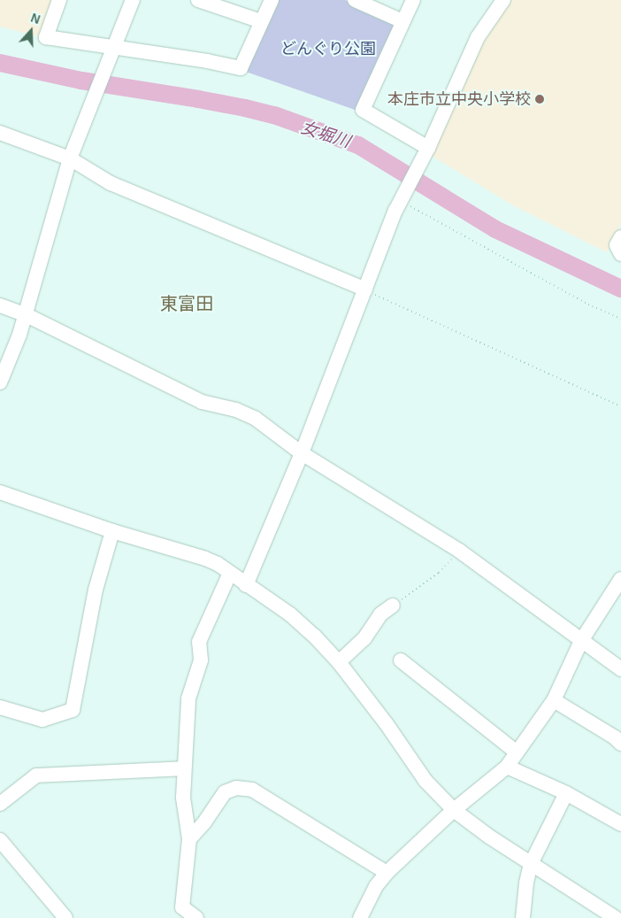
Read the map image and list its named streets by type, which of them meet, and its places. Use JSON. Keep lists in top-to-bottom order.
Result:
{
  "districts": ["東富田"],
  "water": ["女堀川"],
  "parks": ["どんぐり公園"],
  "places": ["本庄市立中央小学校"],
  "north": "top"
}
